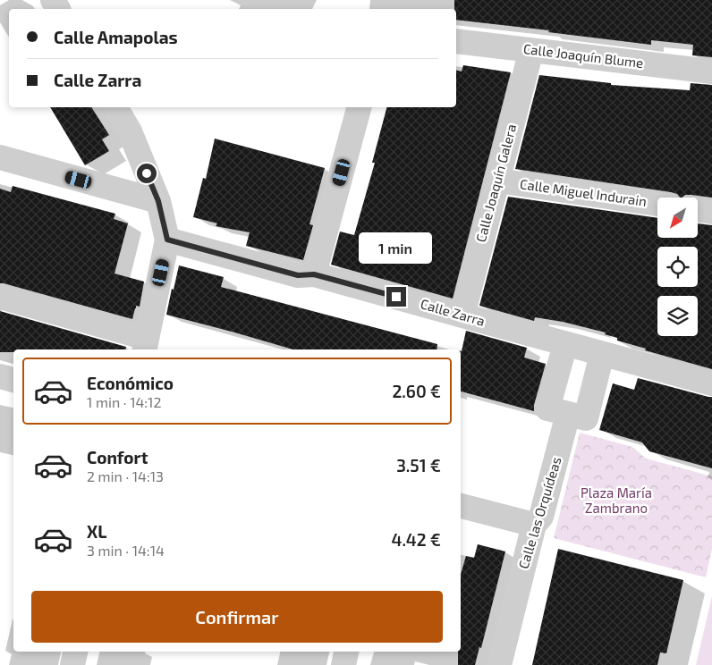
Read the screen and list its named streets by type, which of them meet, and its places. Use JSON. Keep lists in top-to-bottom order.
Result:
{
  "streets": {
    "street": [
      "Calle Joaquín Blume",
      "Calle Joaquín Galera",
      "Calle Miguel Indurain",
      "Calle Zarra",
      "Calle las Orquídeas"
    ]
  },
  "crossings": [
    ["Calle Joaquín Blume", "Calle Joaquín Galera"],
    ["Calle Joaquín Galera", "Calle Miguel Indurain"],
    ["Calle Joaquín Galera", "Calle Zarra"]
  ],
  "parks": ["Plaza María Zambrano"],
  "north": "bottom left",
  "page": {
    "banner": ["Calle Amapolas", "Calle Zarra"],
    "bubble": "1 min",
    "list": [
      {
        "name": "Económico",
        "note": "1 min · 14:12",
        "value": "2.60 €"
      },
      {
        "name": "Confort",
        "note": "2 min · 14:13",
        "value": "3.51 €"
      },
      {
        "name": "XL",
        "note": "3 min · 14:14",
        "value": "4.42 €"
      }
    ],
    "buttons": "Confirmar"
  }
}
